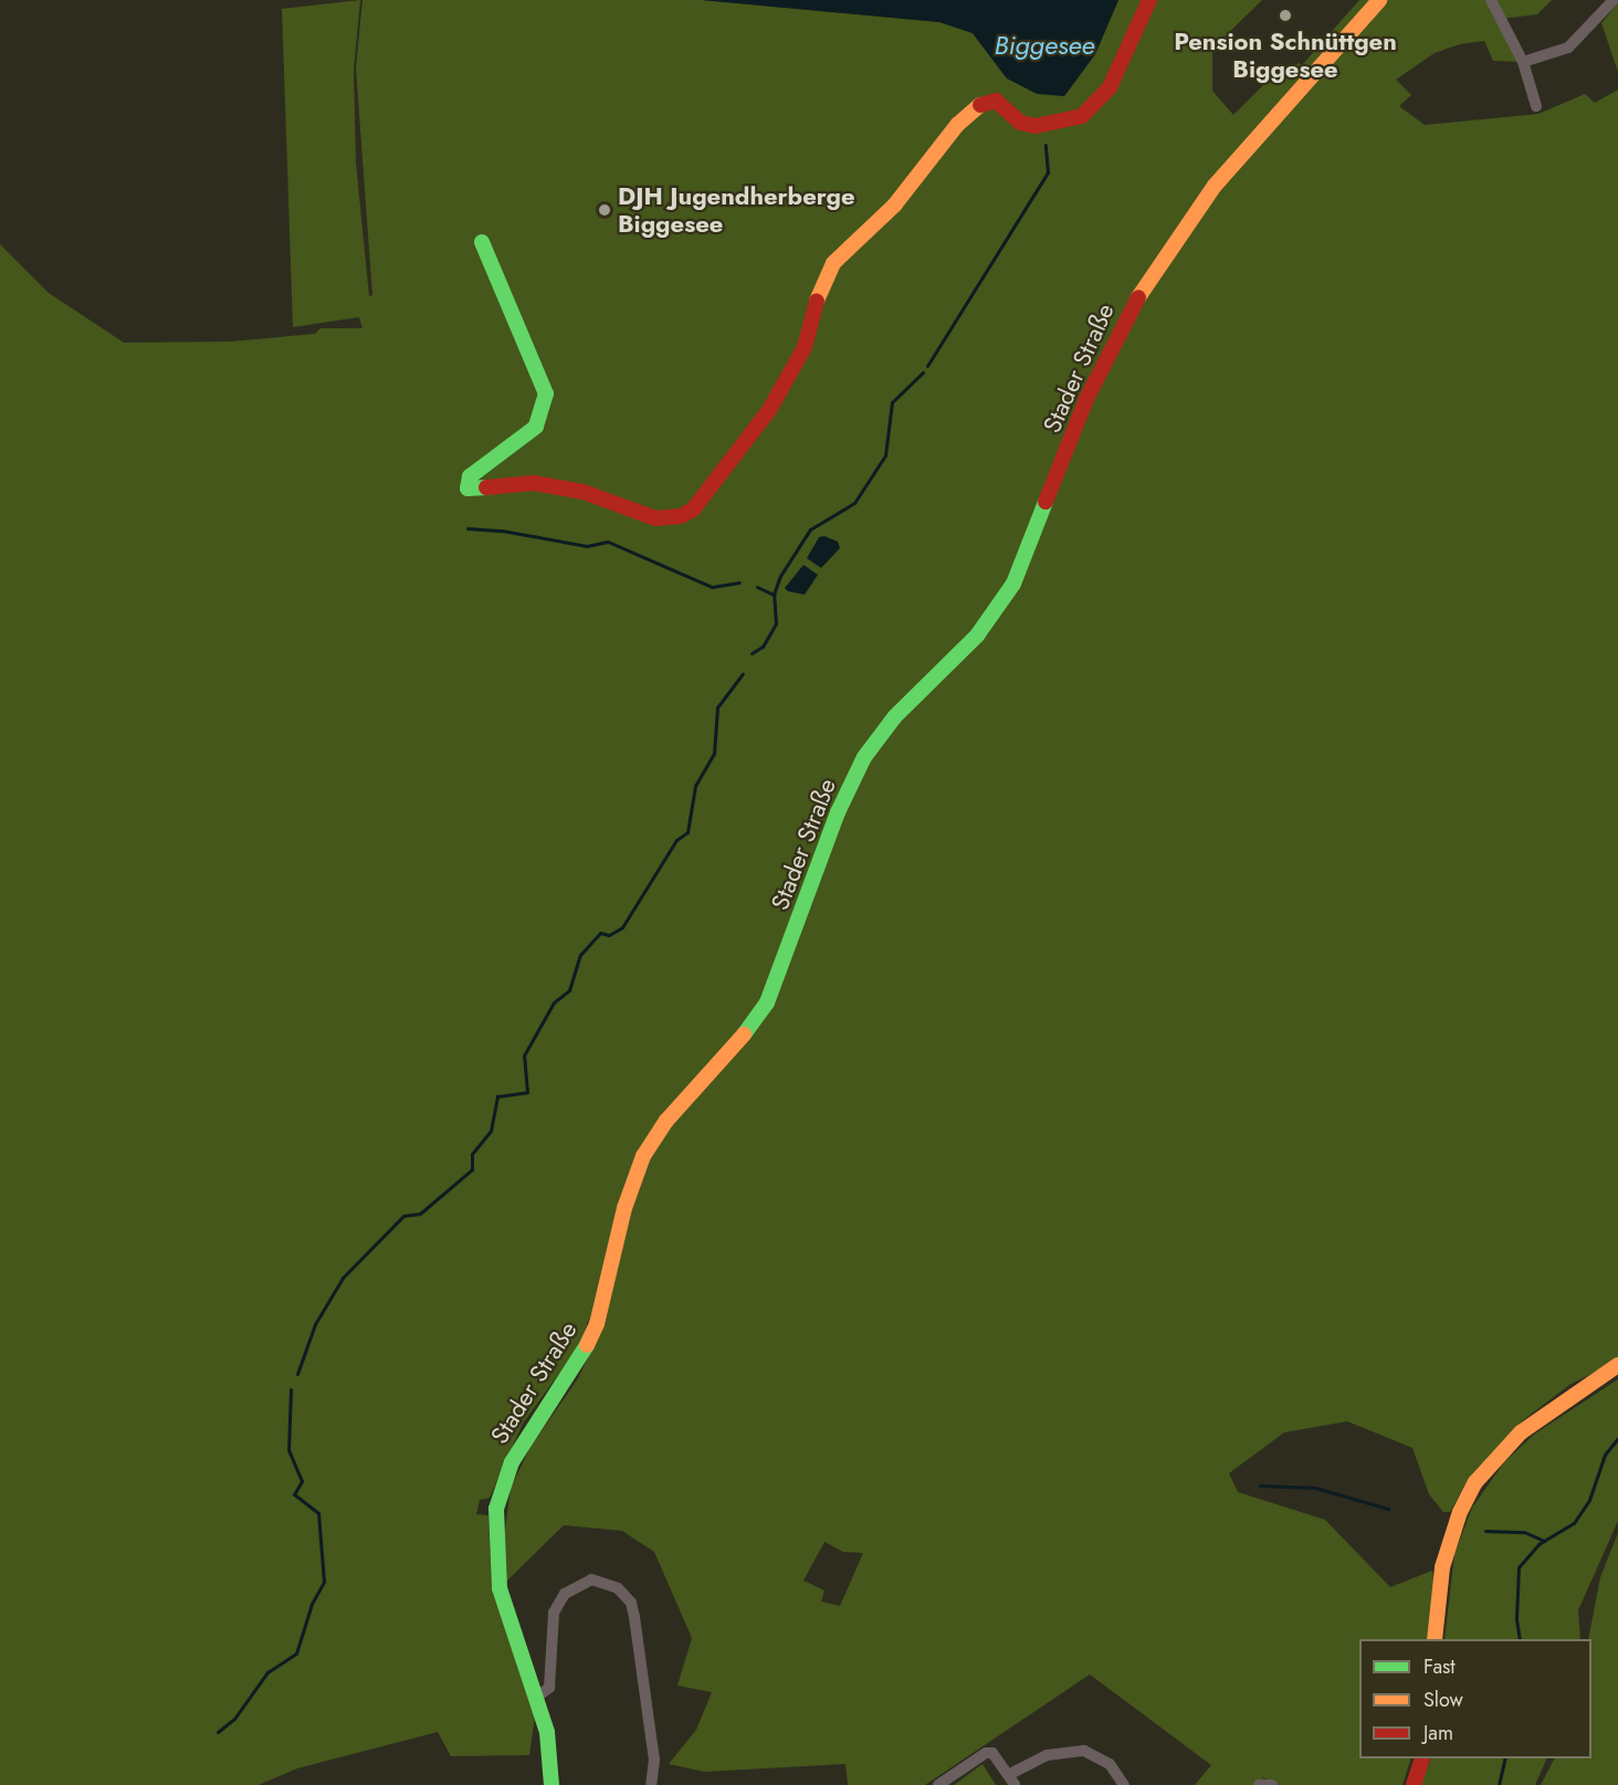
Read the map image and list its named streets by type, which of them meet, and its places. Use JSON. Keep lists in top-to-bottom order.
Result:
{
  "streets": {
    "street": ["Stader Straße"]
  },
  "water": ["Biggesee"],
  "places": ["Pension Schnüttgen Biggesee", "DJH Jugendherberge Biggesee"],
  "legend": ["Fast", "Slow", "Jam"]
}
